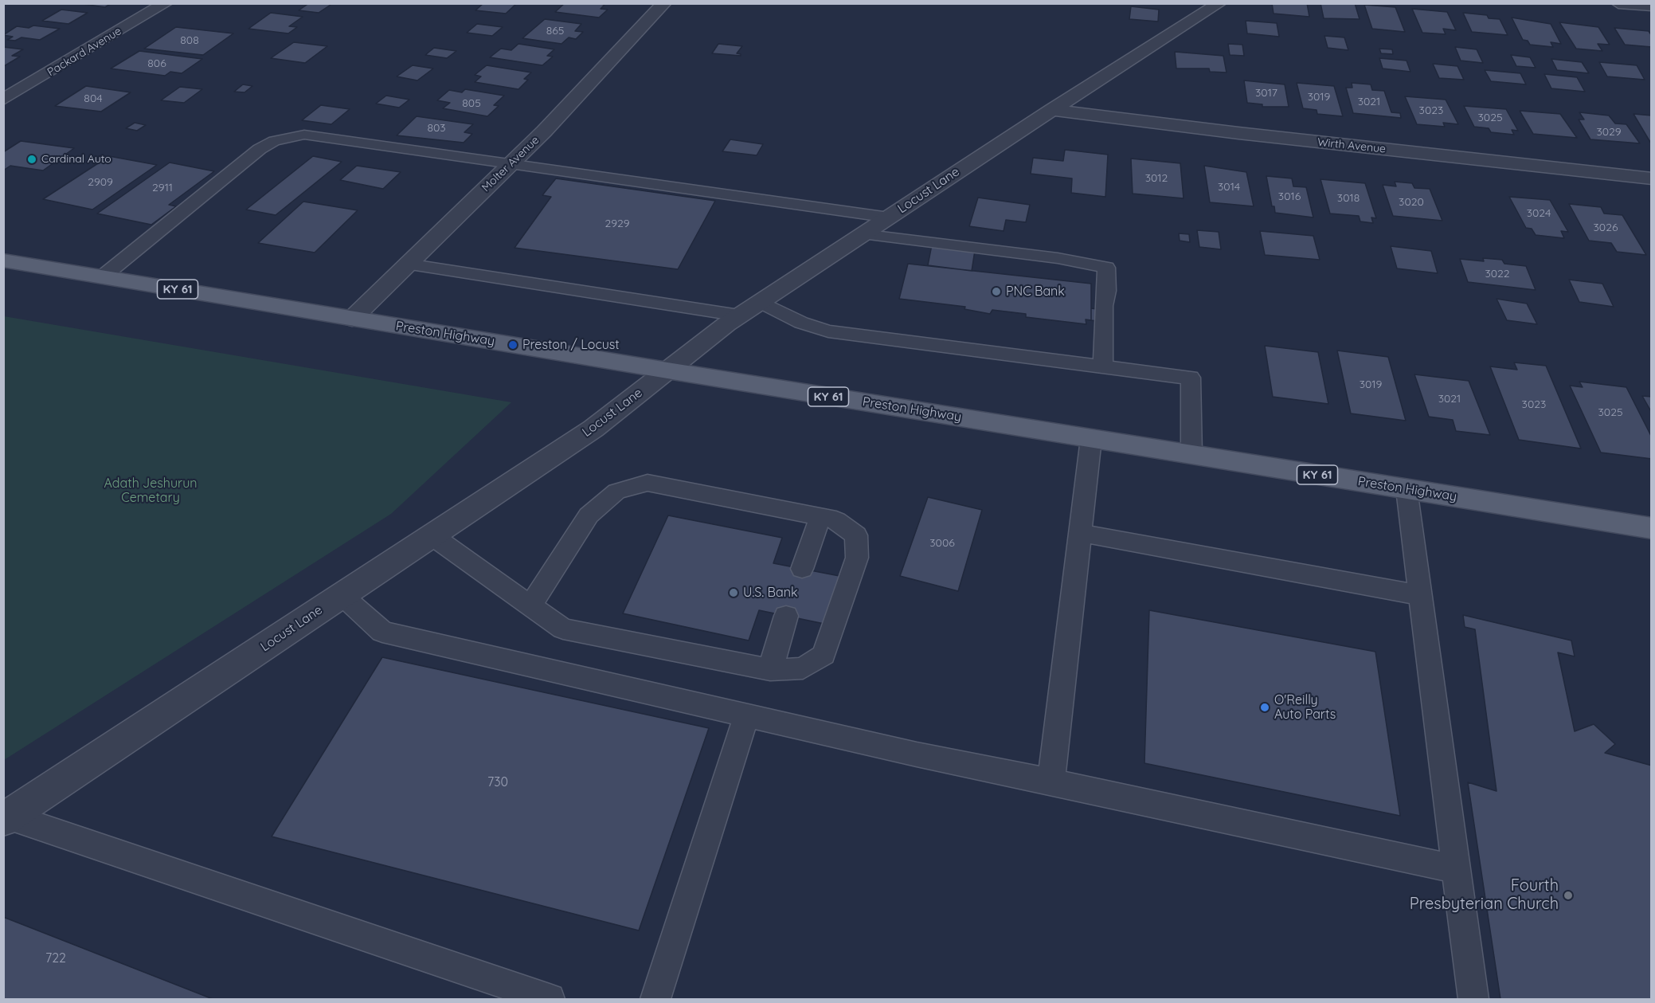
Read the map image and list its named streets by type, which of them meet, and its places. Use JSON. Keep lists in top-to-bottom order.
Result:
{
  "streets": {
    "main road": ["KY 61", "Preston Highway"],
    "street": [
      "Packard Avenue",
      "Wirth Avenue",
      "Molter Avenue",
      "Locust Lane"
    ]
  },
  "crossings": [
    ["Wirth Avenue", "Locust Lane"],
    ["Molter Avenue", "Preston Highway"],
    ["Locust Lane", "Preston Highway"]
  ],
  "parks": ["Adath Jeshurun Cemetary"],
  "places": [
    "Cardinal Auto",
    "PNC Bank",
    "Preston / Locust",
    "U.S. Bank",
    "O'Reilly Auto Parts",
    "Fourth Presbyterian Church"
  ],
  "house_numbers": [
    "865",
    "808",
    "806",
    "3017",
    "3019",
    "804",
    "3021",
    "805",
    "3023",
    "3025",
    "803",
    "3029",
    "3012",
    "2909",
    "3014",
    "2911",
    "3016",
    "3018",
    "3020",
    "3024",
    "2929",
    "3026",
    "3022",
    "3019",
    "3021",
    "3023",
    "3025",
    "3006",
    "730",
    "722"
  ]
}
